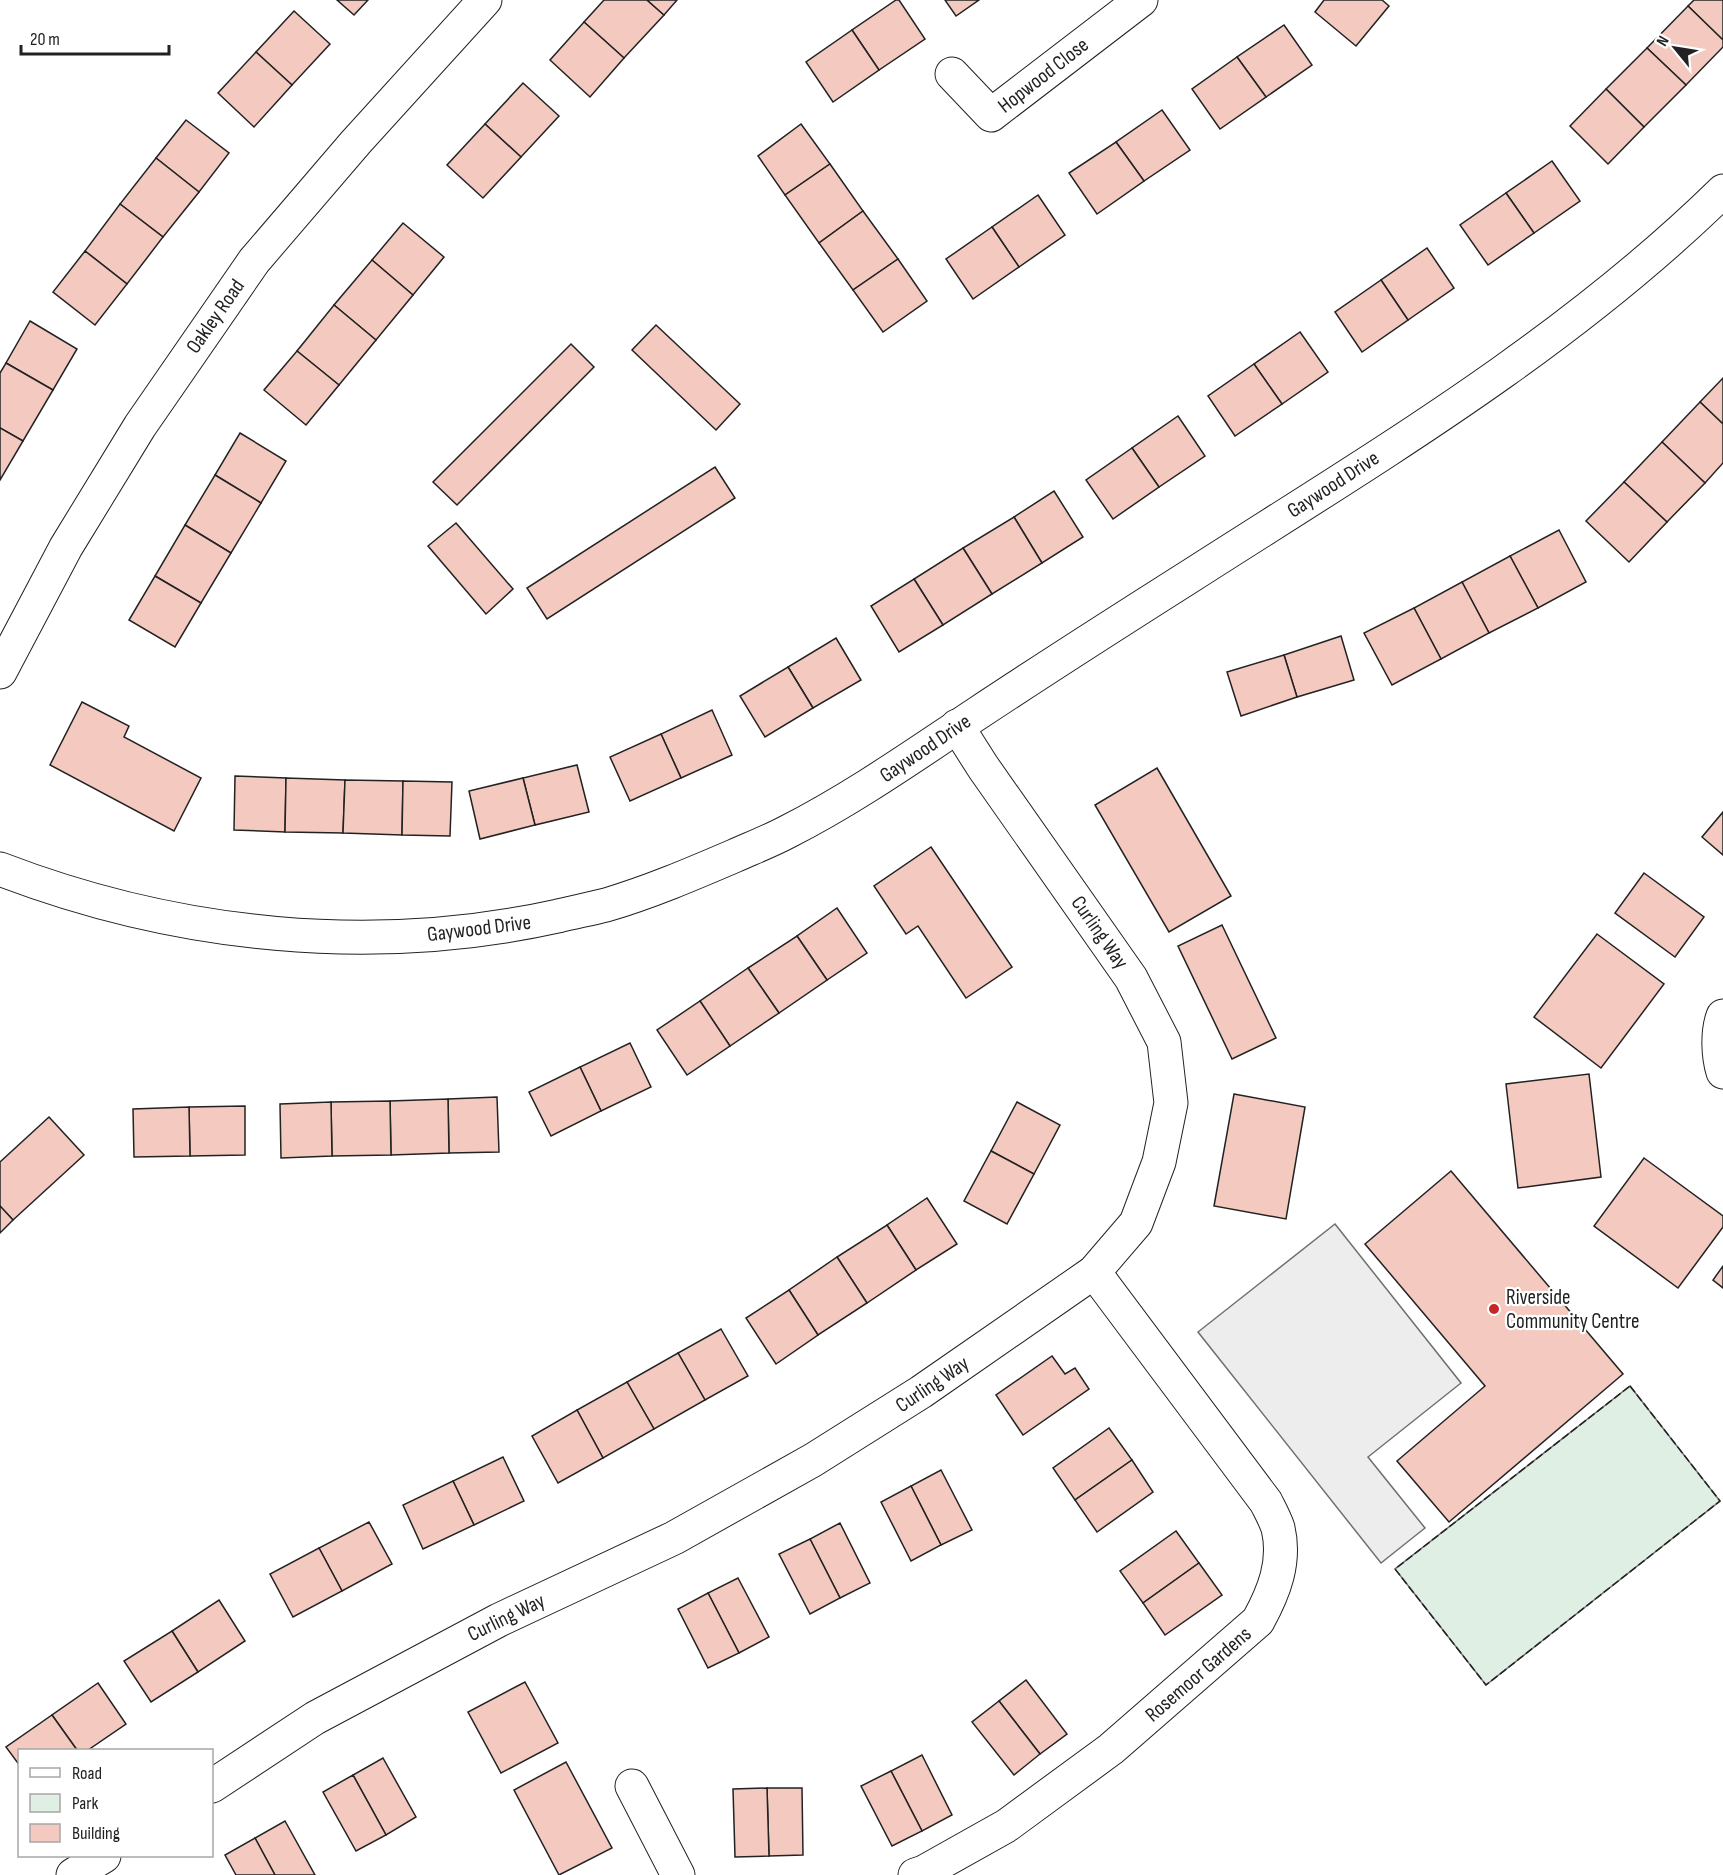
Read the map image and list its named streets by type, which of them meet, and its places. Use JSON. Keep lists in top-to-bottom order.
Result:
{
  "streets": {
    "street": [
      "Hopwood Close",
      "Oakley Road",
      "Gaywood Drive",
      "Curling Way",
      "Rosemoor Gardens"
    ]
  },
  "crossings": [
    ["Gaywood Drive", "Curling Way"],
    ["Curling Way", "Rosemoor Gardens"]
  ],
  "places": ["Riverside Community Centre"],
  "legend": ["Road", "Park", "Building"],
  "scale_bar": "20 m",
  "north": "top left"
}
